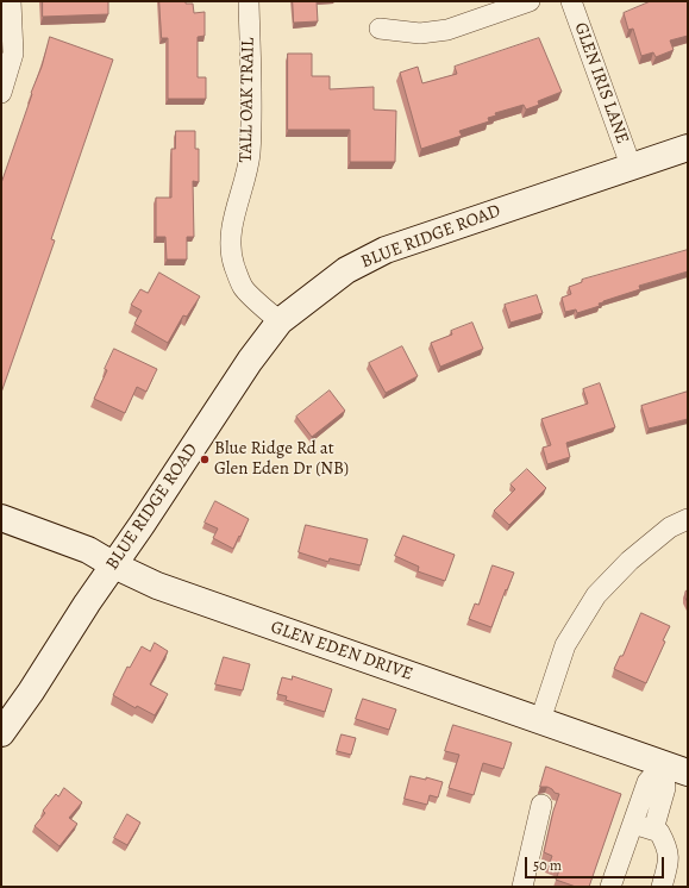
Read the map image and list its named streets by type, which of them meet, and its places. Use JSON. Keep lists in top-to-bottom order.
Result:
{
  "streets": {
    "main road": ["BLUE RIDGE ROAD", "GLEN EDEN DRIVE"],
    "street": ["GLEN IRIS LANE", "TALL OAK TRAIL"]
  },
  "crossings": [
    ["GLEN IRIS LANE", "BLUE RIDGE ROAD"],
    ["TALL OAK TRAIL", "BLUE RIDGE ROAD"],
    ["BLUE RIDGE ROAD", "GLEN EDEN DRIVE"]
  ],
  "places": ["Blue Ridge Rd at Glen Eden Dr (NB)"],
  "scale_bar": "50 m"
}
